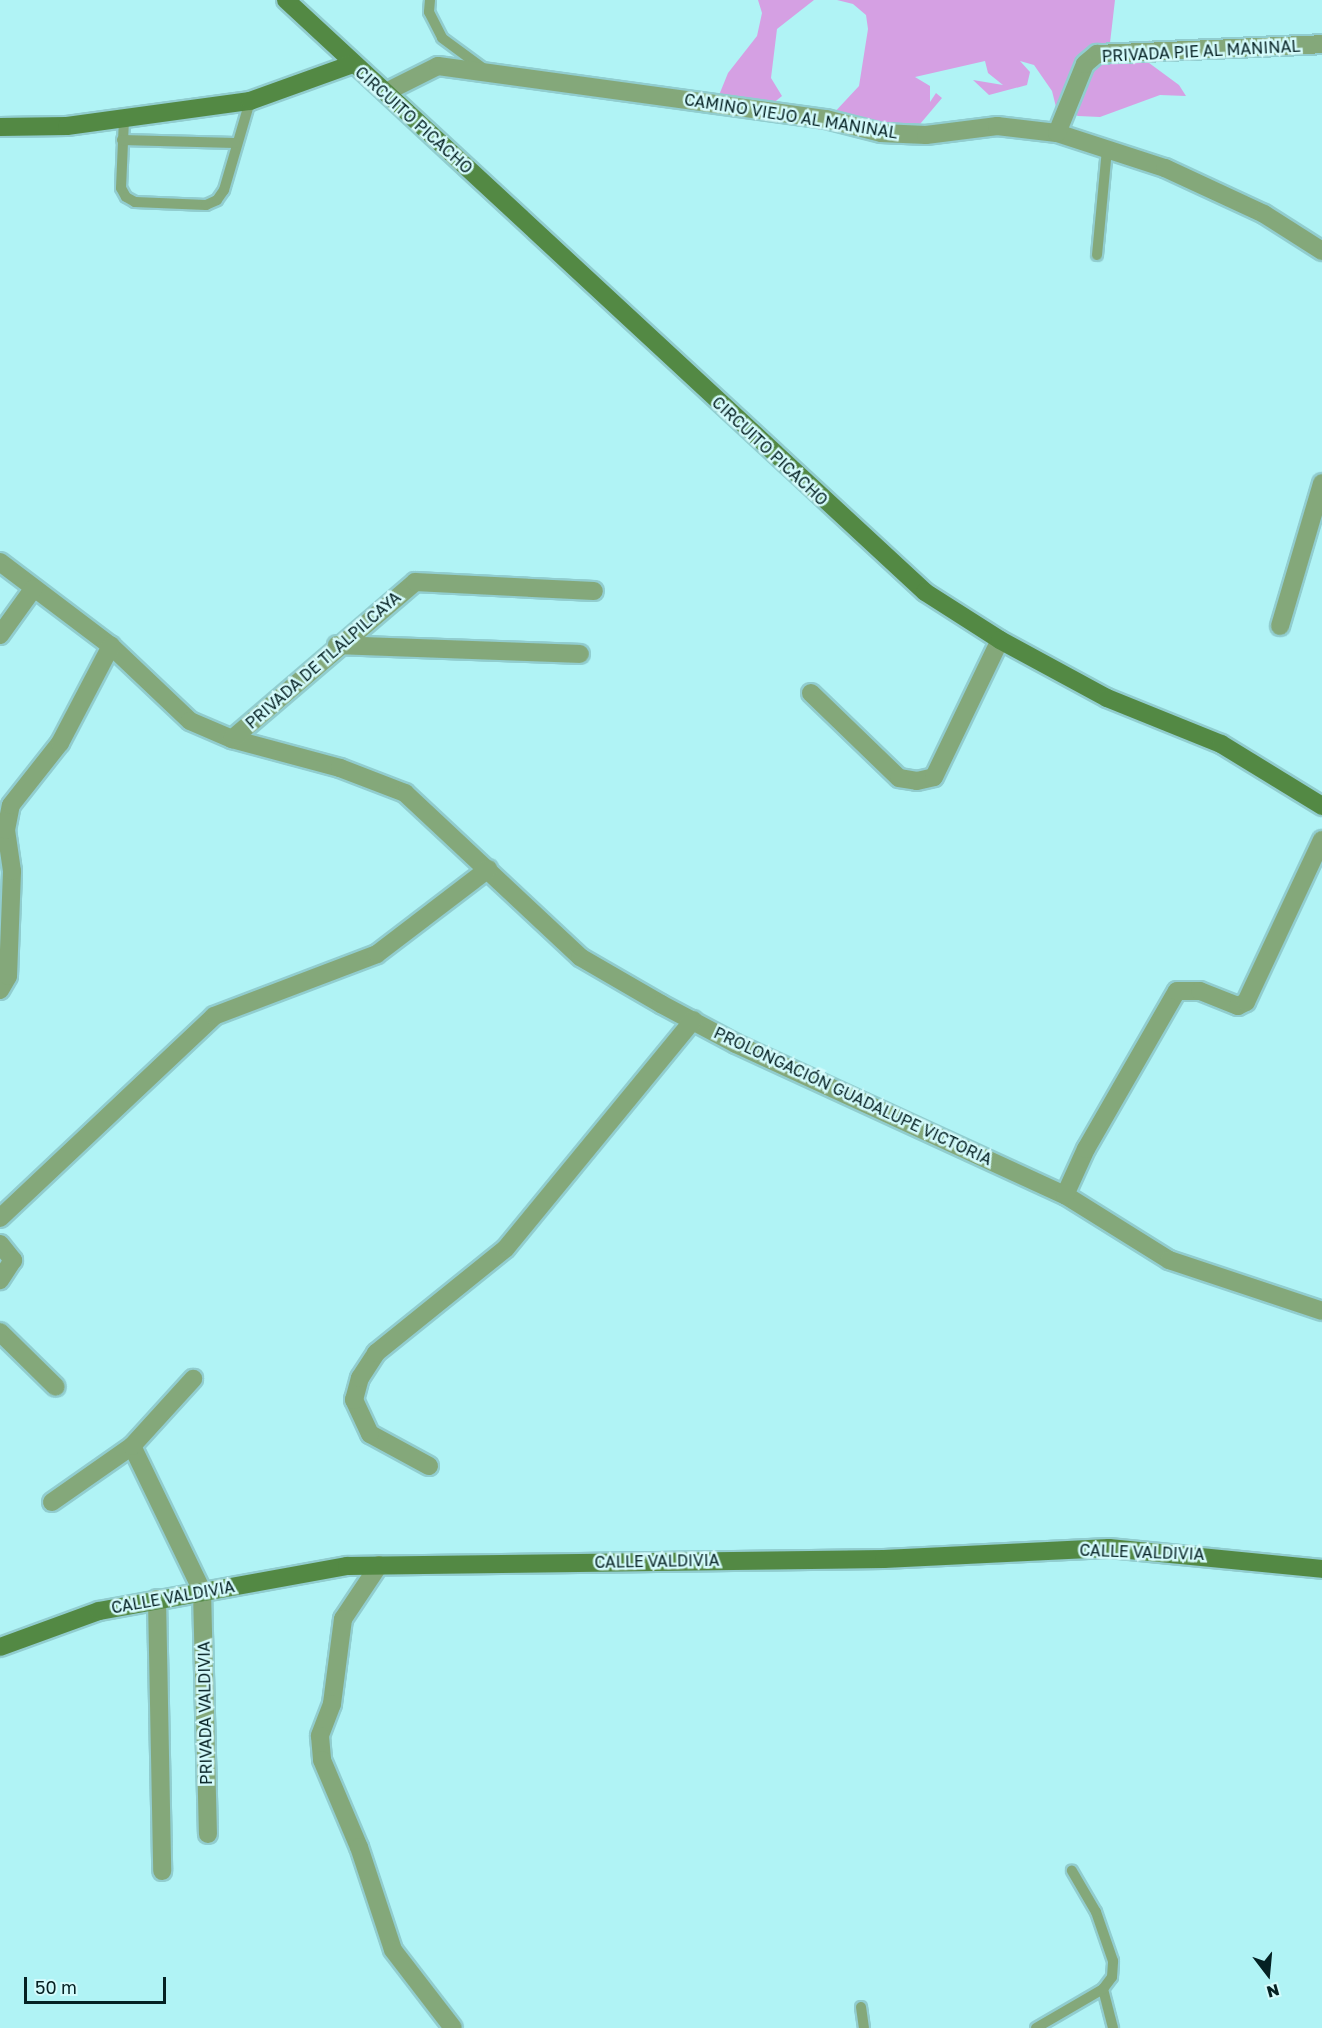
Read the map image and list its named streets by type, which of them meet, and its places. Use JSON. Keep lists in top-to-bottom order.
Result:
{
  "streets": {
    "main road": ["CIRCUITO PICACHO", "CALLE VALDIVIA"],
    "street": [
      "PRIVADA PIE AL MANINAL",
      "CAMINO VIEJO AL MANINAL",
      "PRIVADA DE TLALPILCAYA",
      "PROLONGACIÓN GUADALUPE VICTORIA",
      "PRIVADA VALDIVIA"
    ]
  },
  "crossings": [
    ["PRIVADA PIE AL MANINAL", "CAMINO VIEJO AL MANINAL"],
    ["CAMINO VIEJO AL MANINAL", "CIRCUITO PICACHO"],
    ["PRIVADA DE TLALPILCAYA", "PROLONGACIÓN GUADALUPE VICTORIA"],
    ["CALLE VALDIVIA", "PRIVADA VALDIVIA"]
  ],
  "scale_bar": "50 m",
  "north": "bottom"
}
